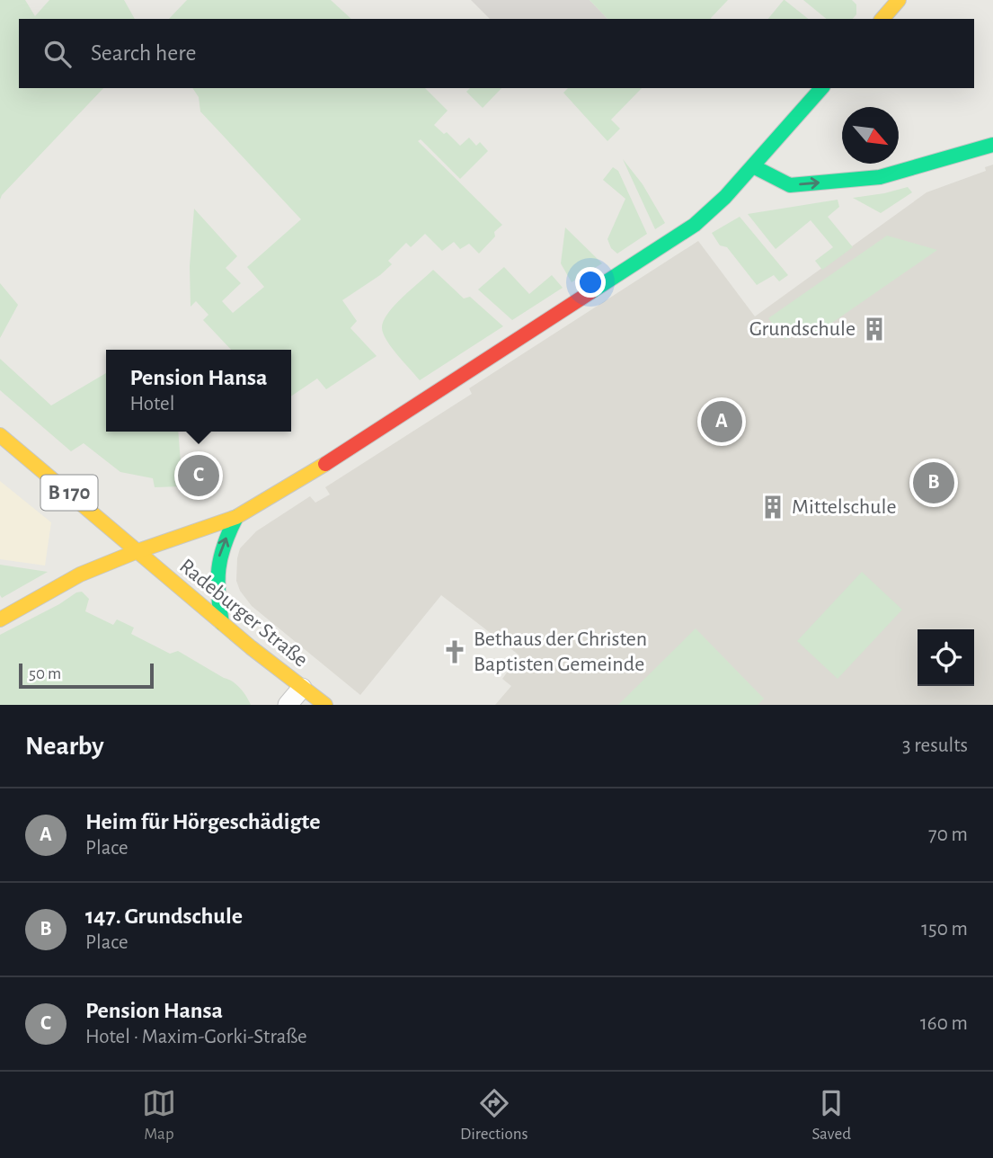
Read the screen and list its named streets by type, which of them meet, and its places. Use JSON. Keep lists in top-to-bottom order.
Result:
{
  "streets": {
    "street": ["B 170", "Radeburger Straße"]
  },
  "crossings": [
    ["B 170", "Radeburger Straße"]
  ],
  "places": {
    "building": ["Grundschule", "Mittelschule"],
    "church": ["Bethaus der Christen Baptisten Gemeinde"]
  },
  "scale_bar": "50 m",
  "north": "bottom right",
  "page": {
    "search": "Search here",
    "popup": ["Pension Hansa", "Hotel"],
    "pins": ["A", "C", "B"],
    "scale": "50 m",
    "heading": ["Nearby", "3 results"],
    "list": [
      {
        "mark": "A",
        "name": "Heim für Hörgeschädigte",
        "note": "Place",
        "value": "70 m"
      },
      {
        "mark": "B",
        "name": "147. Grundschule",
        "note": "Place",
        "value": "150 m"
      },
      {
        "mark": "C",
        "name": "Pension Hansa",
        "note": "Hotel · Maxim-Gorki-Straße",
        "value": "160 m"
      }
    ],
    "nav": ["Map", "Directions", "Saved"]
  }
}
